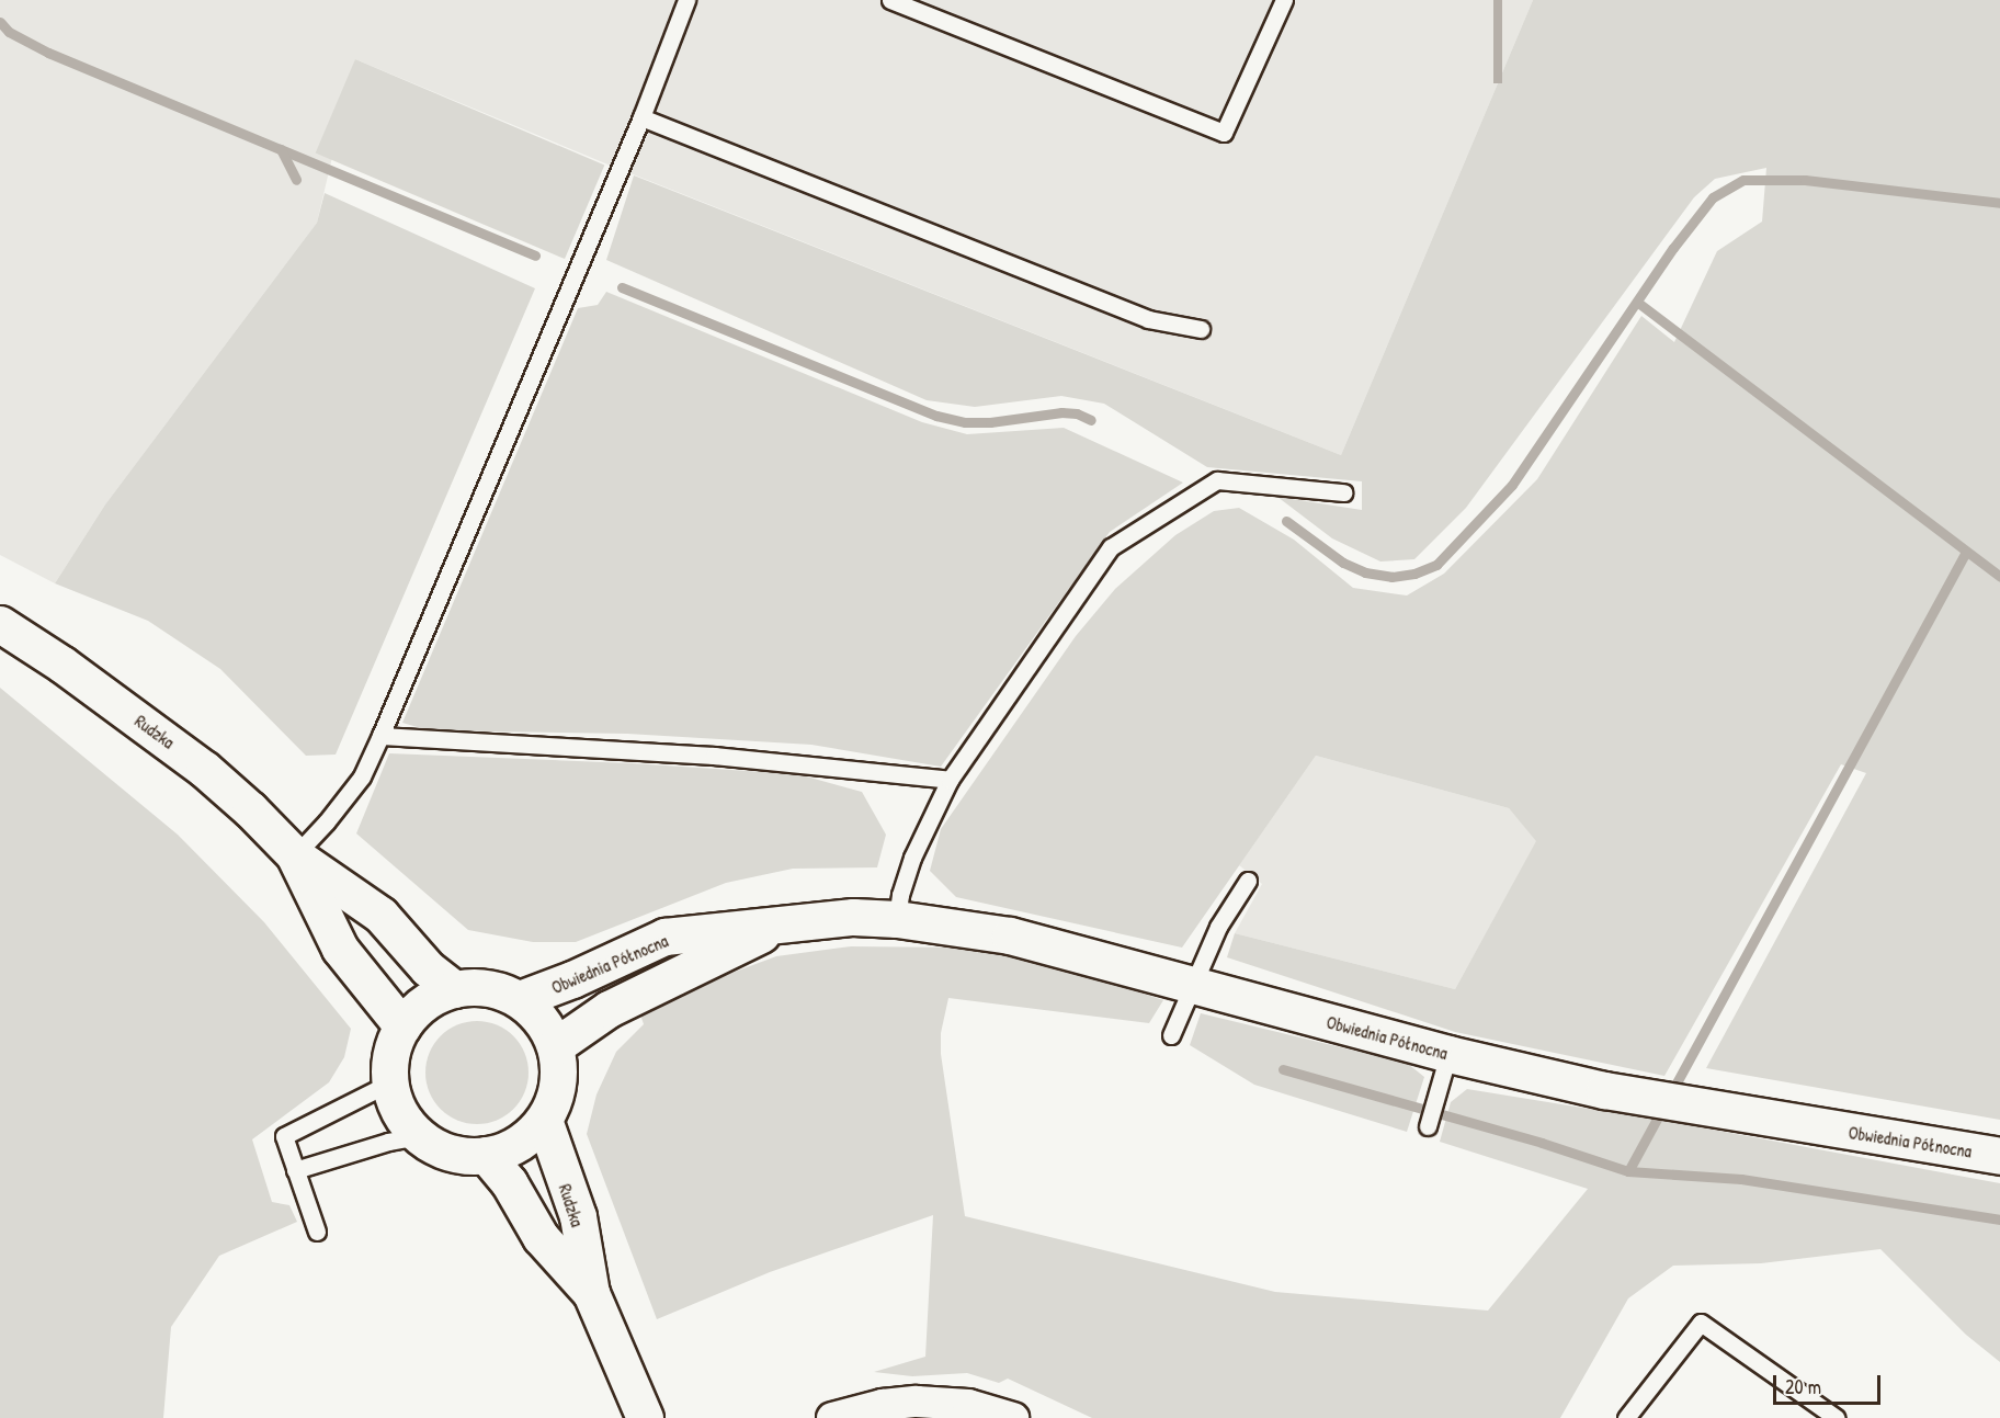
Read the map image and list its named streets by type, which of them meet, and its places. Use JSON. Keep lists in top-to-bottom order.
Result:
{
  "streets": {
    "main road": ["Rudzka", "Obwiednia Północna"]
  },
  "crossings": [
    ["Rudzka", "Obwiednia Północna"]
  ],
  "scale_bar": "20 m"
}
